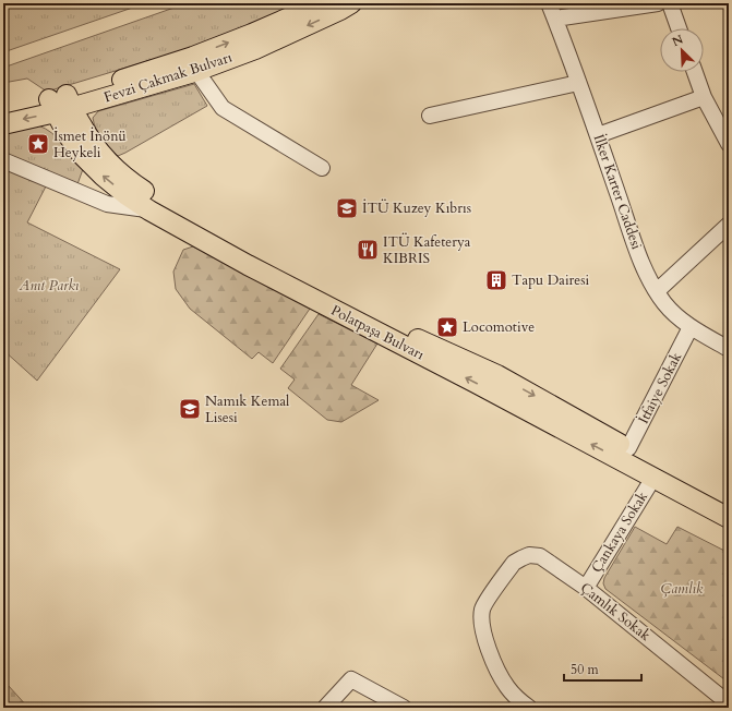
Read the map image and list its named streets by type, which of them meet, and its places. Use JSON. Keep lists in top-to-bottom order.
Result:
{
  "streets": {
    "main road": ["Fevzi Çakmak Bulvarı", "Polatpaşa Bulvarı"],
    "street": [
      "İlker Karter Caddesi",
      "İtfaiye Sokak",
      "Çankaya Sokak",
      "Çamlık Sokak"
    ]
  },
  "crossings": [
    ["Fevzi Çakmak Bulvarı", "Polatpaşa Bulvarı"],
    ["İlker Karter Caddesi", "İtfaiye Sokak"],
    ["Polatpaşa Bulvarı", "İtfaiye Sokak"],
    ["Polatpaşa Bulvarı", "Çankaya Sokak"],
    ["Çankaya Sokak", "Çamlık Sokak"]
  ],
  "parks": ["Anıt Parkı", "Çamlık"],
  "places": {
    "place": ["İsmet İnönü Heykeli", "Locomotive"],
    "school or university": ["İTÜ Kuzey Kıbrıs", "Namık Kemal Lisesi"],
    "restaurant": ["ITÜ Kafeterya KIBRIS"],
    "building": ["Tapu Dairesi"]
  },
  "scale_bar": "50 m",
  "north": "top left"
}
